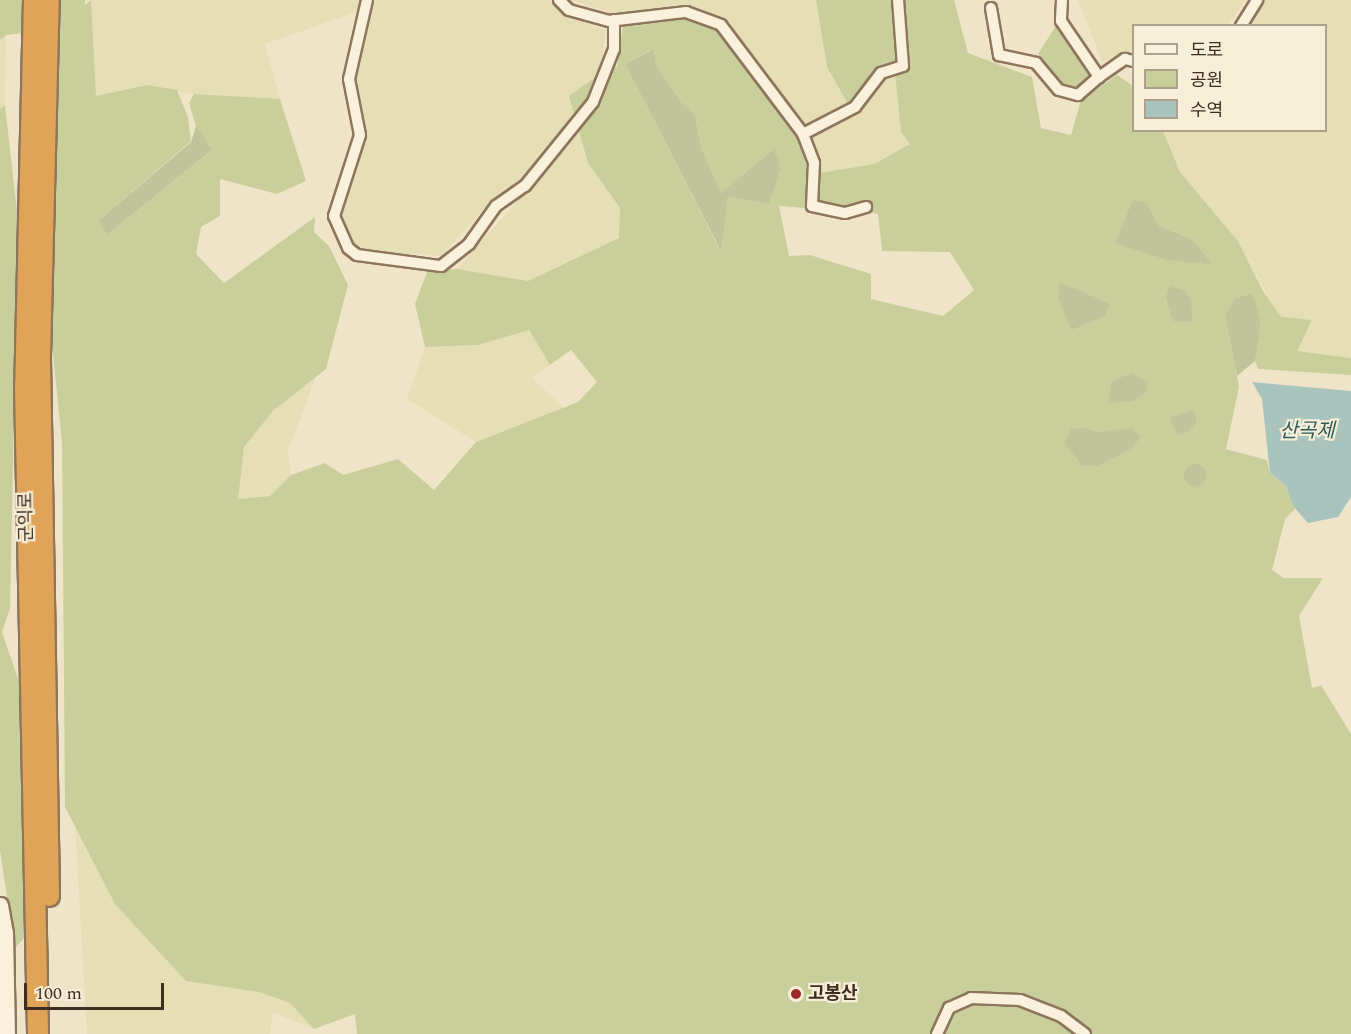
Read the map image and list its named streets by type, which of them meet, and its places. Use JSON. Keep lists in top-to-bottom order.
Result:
{
  "streets": {
    "highway": ["군익로"]
  },
  "water": ["산곡제"],
  "places": ["고봉산"],
  "legend": ["도로", "공원", "수역"],
  "scale_bar": "100 m"
}
